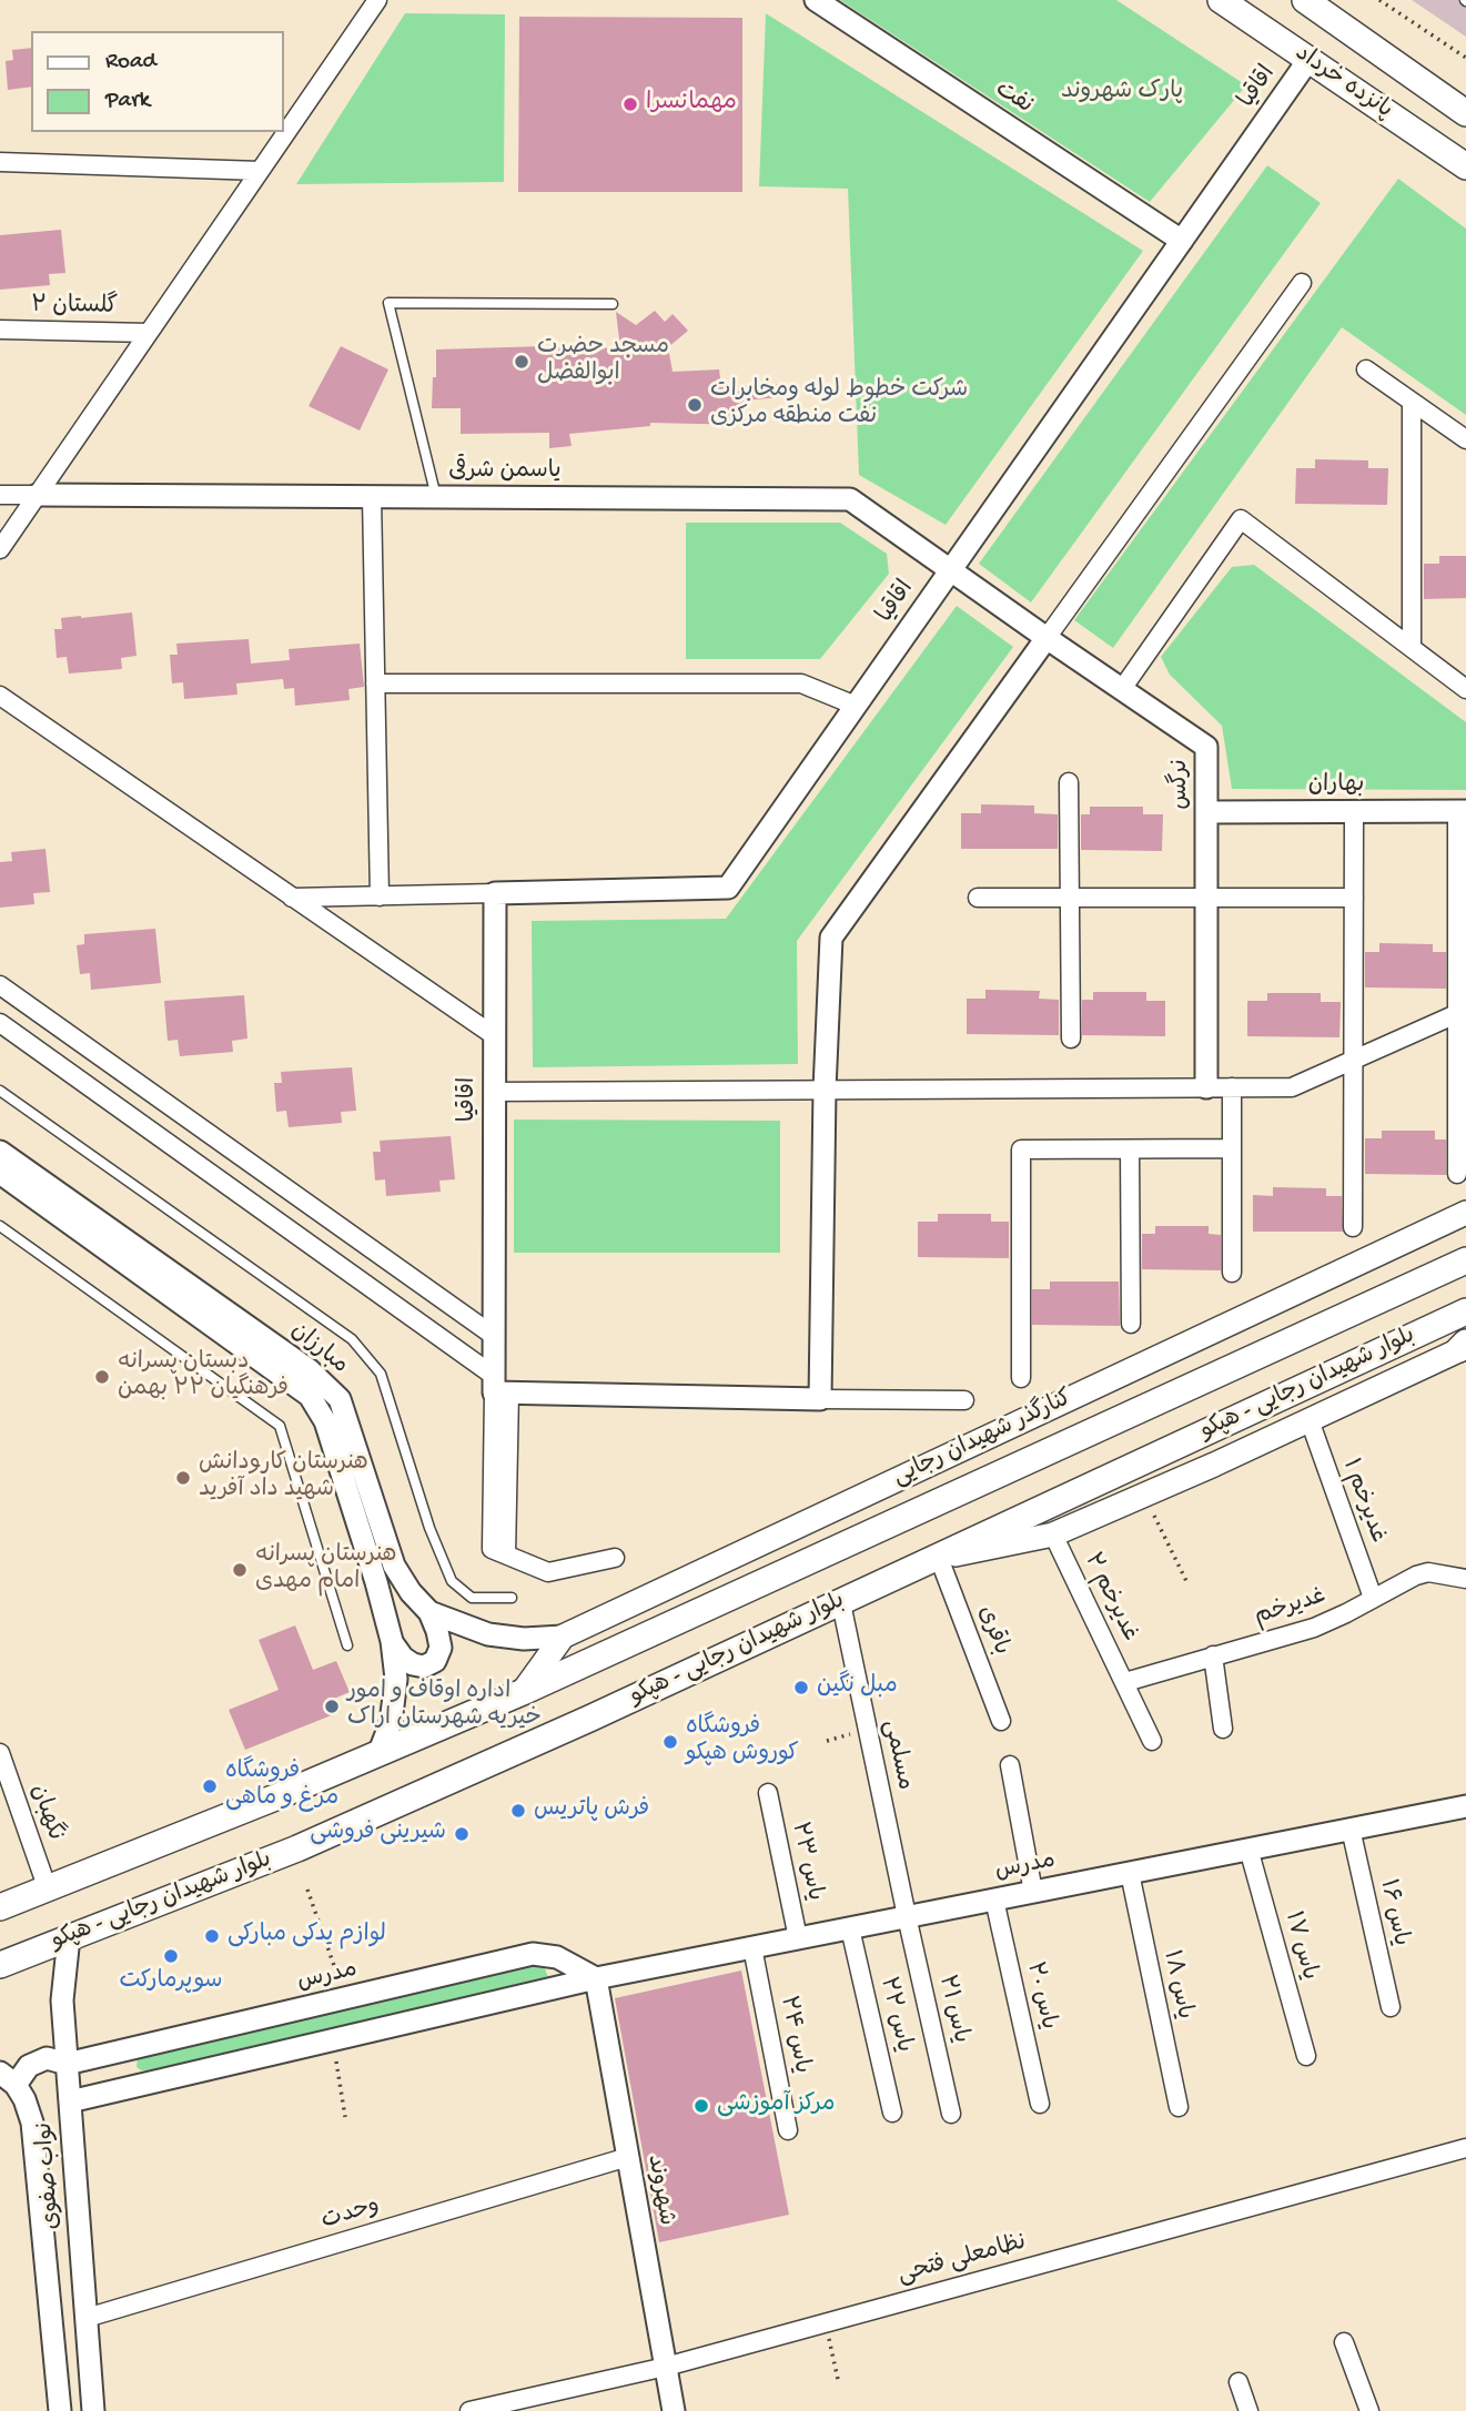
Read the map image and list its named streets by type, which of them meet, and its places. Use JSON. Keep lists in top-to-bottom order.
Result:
{
  "streets": {
    "main road": ["پانزده خرداد", "بلوار شهیدان رجایی - هپکو", "کنارگذر شهیدان رجایی"],
    "street": [
      "اقاقیا",
      "نفت",
      "گلستان ۲",
      "یاسمن شرقی",
      "نرگس",
      "بهاران",
      "مبارزان",
      "غدیرخم ۱",
      "غدیرخم ۲",
      "غدیرخم",
      "باقری",
      "مسلمی",
      "نگهبان",
      "یاس ۲۳",
      "مدرس",
      "یاس ۱۶",
      "یاس ۱۷",
      "یاس ۱۸",
      "یاس ۲۰",
      "یاس ۲۱",
      "یاس ۲۲",
      "یاس ۲۴",
      "نواب صفوی",
      "شهروند",
      "وحدت",
      "نظامعلی فتحی"
    ]
  },
  "crossings": [
    ["پانزده خرداد", "اقاقیا"],
    ["اقاقیا", "نفت"],
    ["اقاقیا", "یاسمن شرقی"],
    ["اقاقیا", "نرگس"],
    ["یاسمن شرقی", "نرگس"],
    ["نرگس", "بهاران"],
    ["مبارزان", "بلوار شهیدان رجایی - هپکو"],
    ["مبارزان", "کنارگذر شهیدان رجایی"],
    ["بلوار شهیدان رجایی - هپکو", "کنارگذر شهیدان رجایی"],
    ["بلوار شهیدان رجایی - هپکو", "باقری"],
    ["بلوار شهیدان رجایی - هپکو", "مسلمی"],
    ["بلوار شهیدان رجایی - هپکو", "نگهبان"],
    ["بلوار شهیدان رجایی - هپکو", "نواب صفوی"],
    ["غدیرخم ۱", "غدیرخم"],
    ["غدیرخم ۲", "غدیرخم"],
    ["مسلمی", "مدرس"],
    ["مسلمی", "یاس ۲۱"],
    ["یاس ۲۳", "مدرس"],
    ["مدرس", "یاس ۱۶"],
    ["مدرس", "یاس ۱۷"],
    ["مدرس", "یاس ۱۸"],
    ["مدرس", "یاس ۲۰"],
    ["مدرس", "یاس ۲۱"],
    ["مدرس", "یاس ۲۲"],
    ["مدرس", "یاس ۲۴"],
    ["مدرس", "نواب صفوی"],
    ["مدرس", "شهروند"],
    ["نواب صفوی", "وحدت"],
    ["شهروند", "وحدت"],
    ["شهروند", "نظامعلی فتحی"]
  ],
  "parks": ["پارک شهروند"],
  "places": [
    "مهمانسرا",
    "مسجد حضرت ابوالفضل",
    "شرکت خطوط لوله ومخابرات نفت منطقه مرکزی",
    "دبستان پسرانه فرهنگیان ۲۲ بهمن",
    "هنرستان کارودانش شهید داد آفرید",
    "هنرستان پسرانه امام مهدی",
    "مبل نگین",
    "اداره اوقاف و امور خیریه شهرستان اراک",
    "فروشگاه کوروش هپکو",
    "فروشگاه مرغ و ماهی",
    "فرش پاتریس",
    "شیرینی فروشی",
    "لوازم یدکی مبارکی",
    "سوپرمارکت",
    "مرکز آموزشی"
  ],
  "legend": ["Road", "Park"]
}
